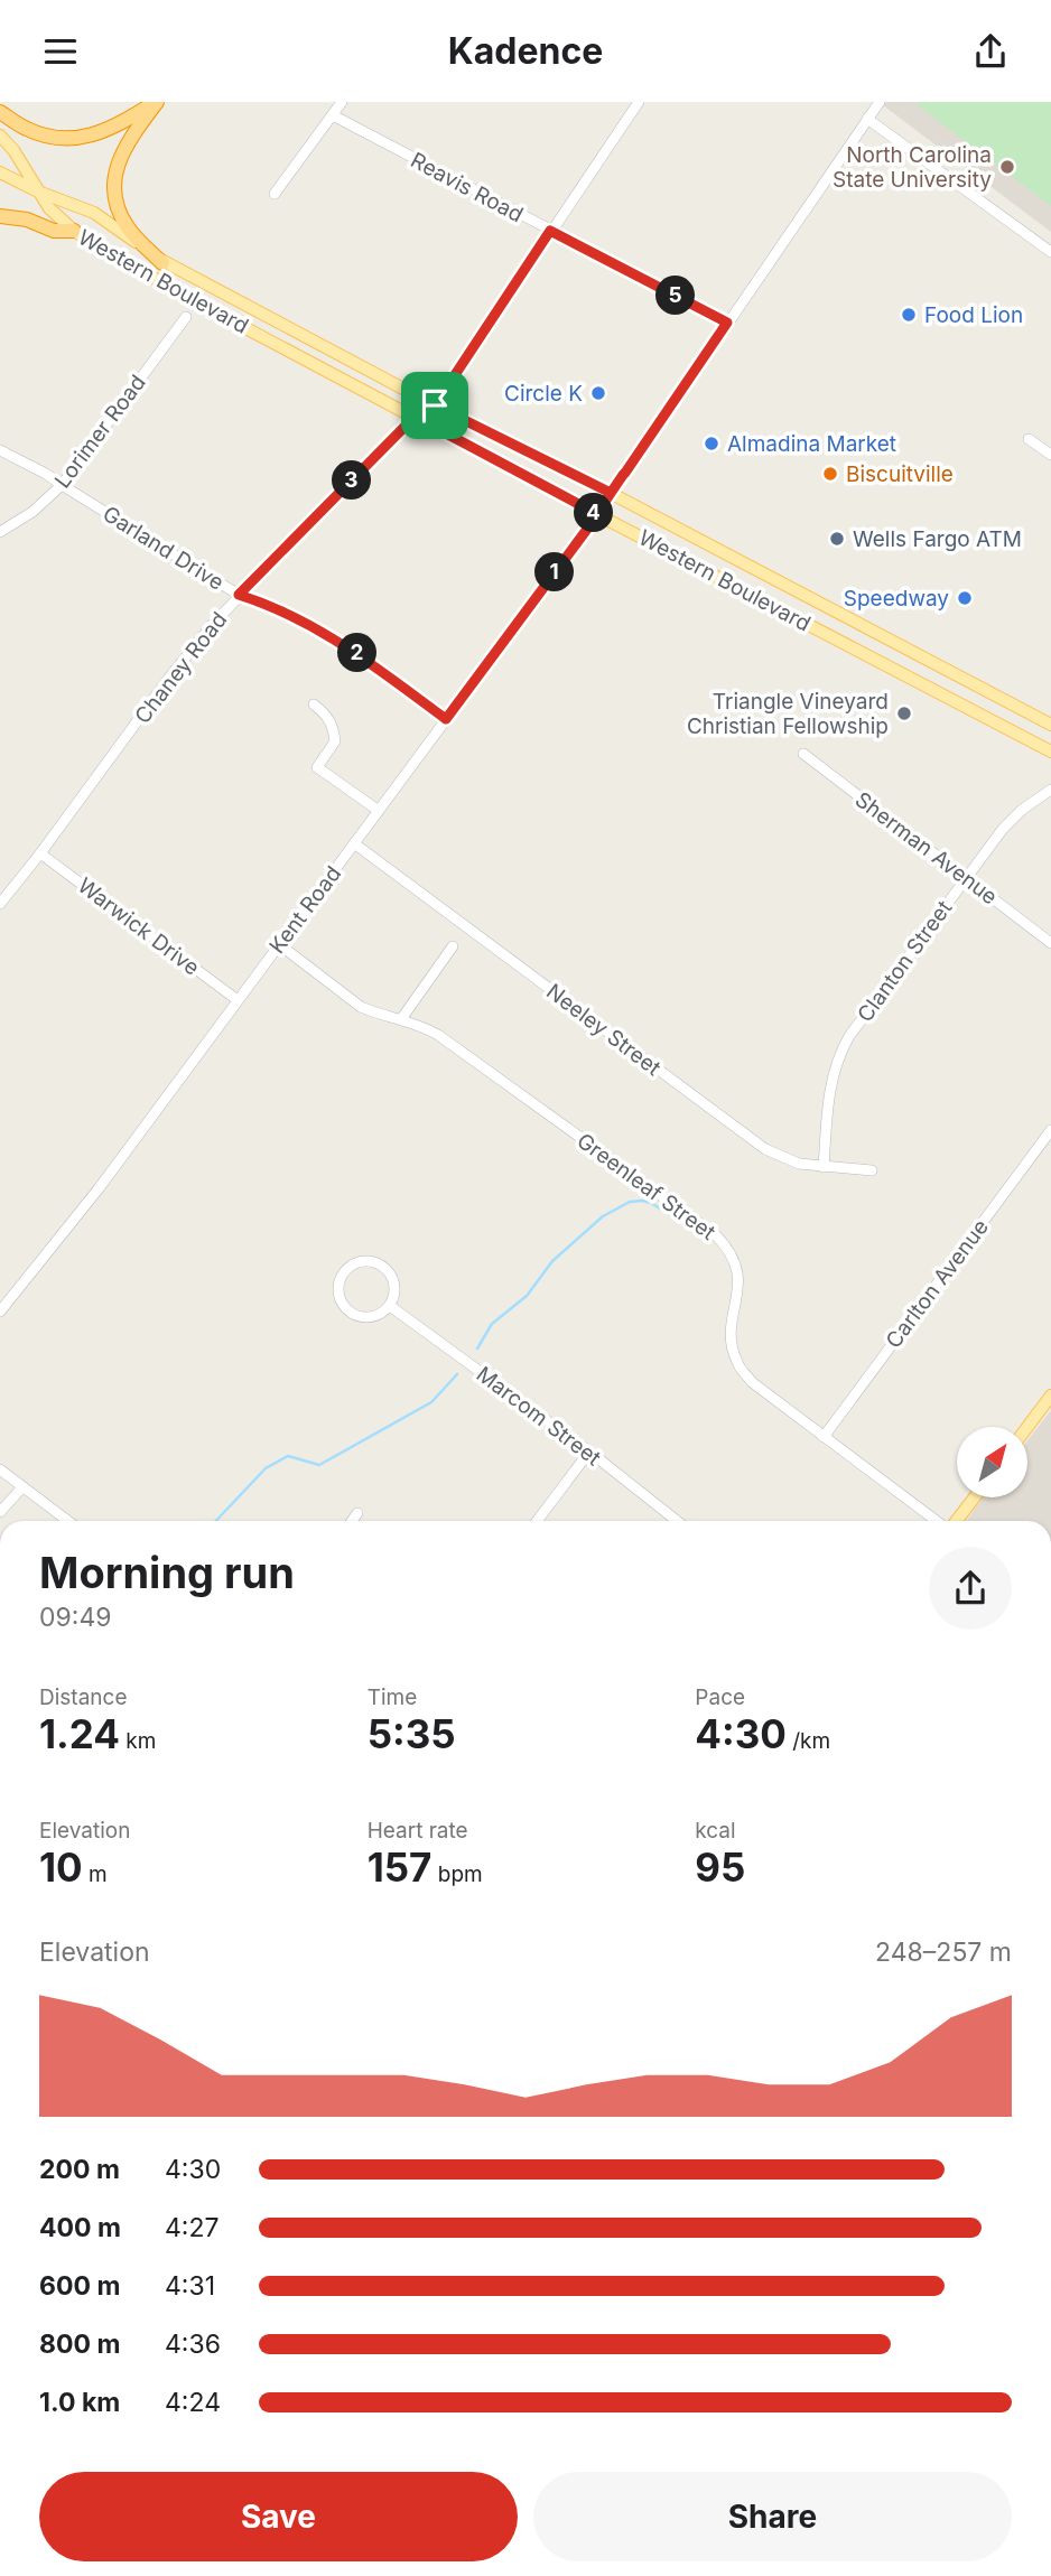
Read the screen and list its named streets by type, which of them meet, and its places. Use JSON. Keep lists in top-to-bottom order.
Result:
{
  "streets": {
    "main road": ["Western Boulevard"],
    "street": [
      "Reavis Road",
      "Lorimer Road",
      "Garland Drive",
      "Chaney Road",
      "Sherman Avenue",
      "Kent Road",
      "Warwick Drive",
      "Clanton Street",
      "Neeley Street",
      "Greenleaf Street",
      "Carlton Avenue",
      "Marcom Street"
    ]
  },
  "crossings": [
    ["Reavis Road", "Kent Road"],
    ["Western Boulevard", "Chaney Road"],
    ["Western Boulevard", "Kent Road"],
    ["Lorimer Road", "Garland Drive"],
    ["Garland Drive", "Chaney Road"],
    ["Garland Drive", "Kent Road"],
    ["Chaney Road", "Warwick Drive"],
    ["Sherman Avenue", "Clanton Street"],
    ["Kent Road", "Warwick Drive"],
    ["Kent Road", "Neeley Street"],
    ["Kent Road", "Greenleaf Street"],
    ["Clanton Street", "Neeley Street"],
    ["Greenleaf Street", "Carlton Avenue"]
  ],
  "places": [
    "North Carolina State University",
    "Food Lion",
    "Circle K",
    "Almadina Market",
    "Biscuitville",
    "Wells Fargo ATM",
    "Speedway",
    "Triangle Vineyard Christian Fellowship"
  ],
  "north": "top right",
  "page": {
    "header": "Kadence",
    "pins": [
      "5",
      "3",
      "4",
      "1",
      "2"
    ],
    "heading": ["Morning run", "09:49"],
    "stats": [
      ["Distance", "1.24 km"],
      ["Time", "5:35"],
      ["Pace", "4:30 /km"],
      ["Elevation", "10 m"],
      ["Heart rate", "157 bpm"],
      ["kcal", "95"]
    ],
    "chart": ["Elevation", "248–257 m"],
    "list": [
      {
        "name": "200 m",
        "note": "4:30"
      },
      {
        "name": "400 m",
        "note": "4:27"
      },
      {
        "name": "600 m",
        "note": "4:31"
      },
      {
        "name": "800 m",
        "note": "4:36"
      },
      {
        "name": "1.0 km",
        "note": "4:24"
      }
    ],
    "buttons": ["Save", "Share"]
  }
}
